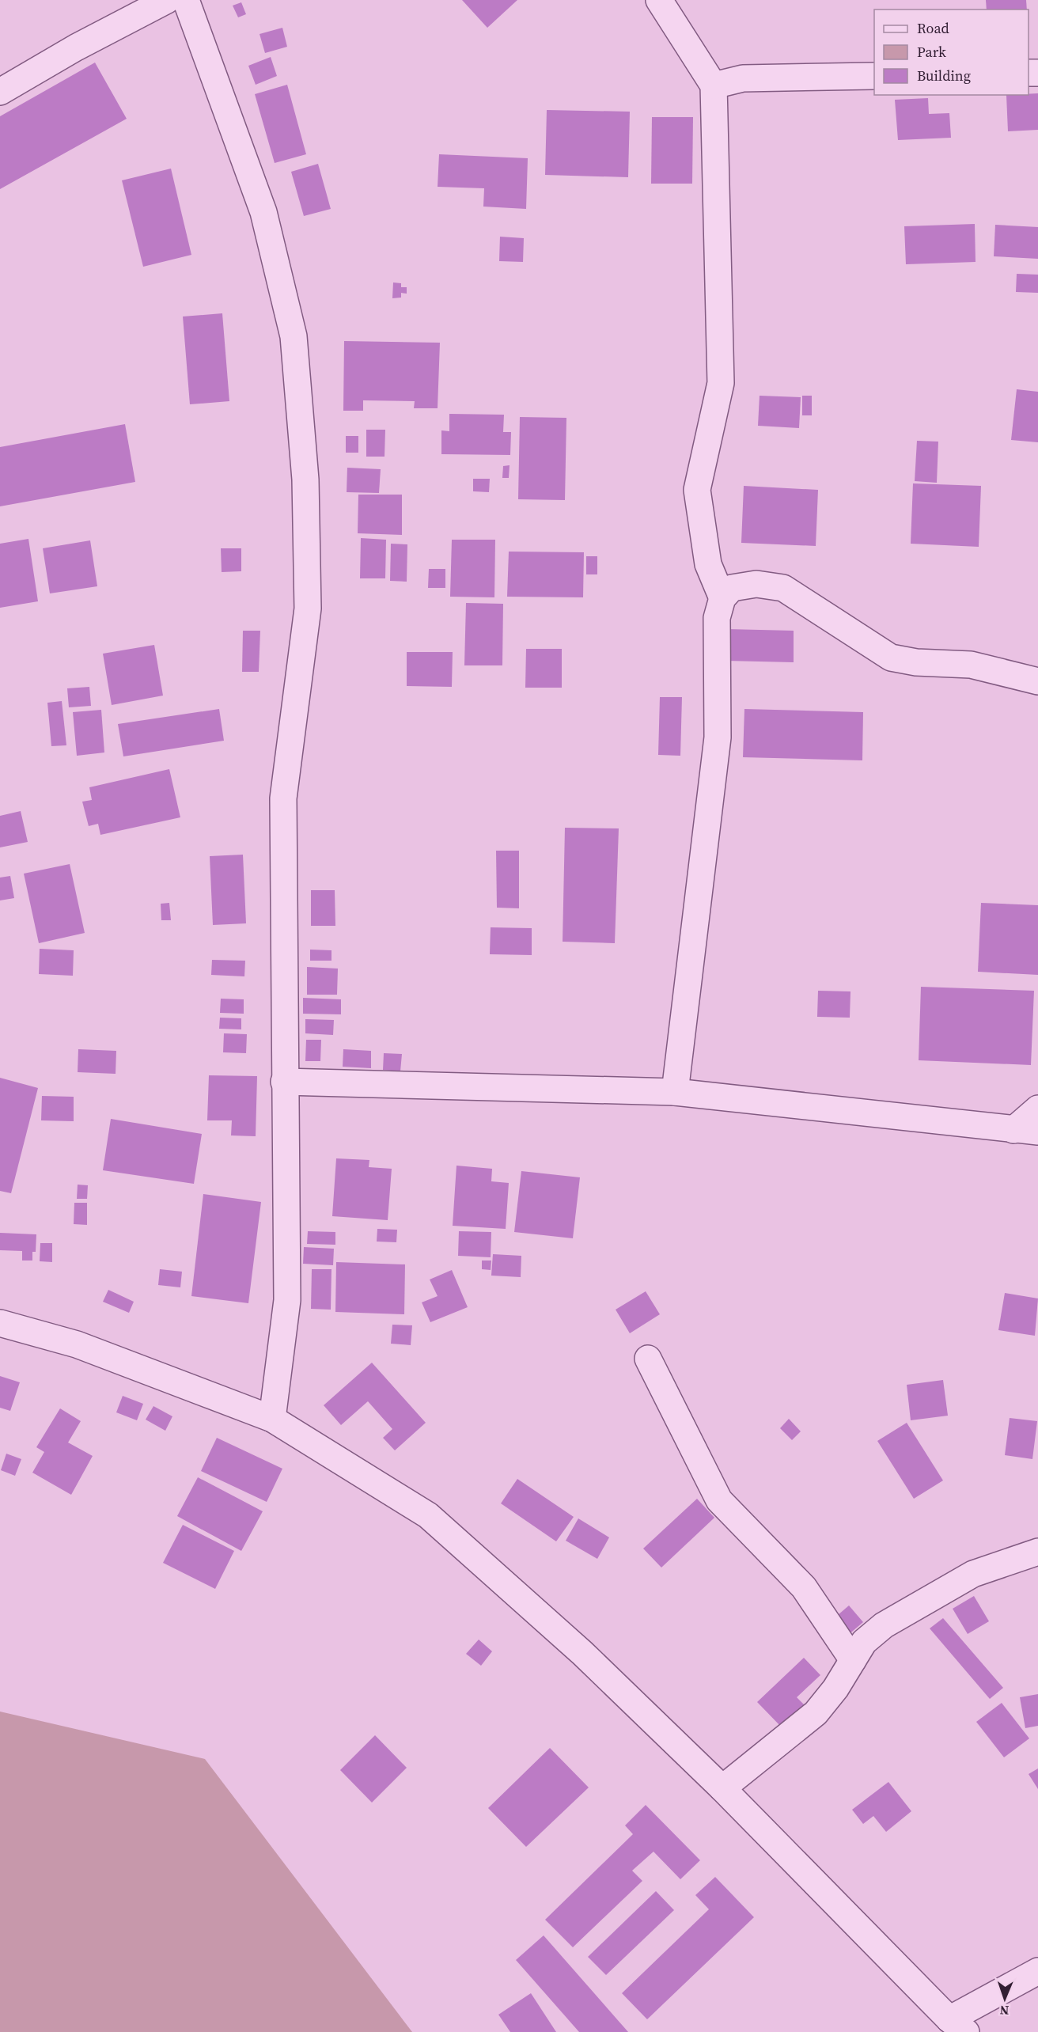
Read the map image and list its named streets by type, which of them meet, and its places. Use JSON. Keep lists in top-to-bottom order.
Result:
{
  "legend": ["Road", "Park", "Building"],
  "north": "bottom"
}
